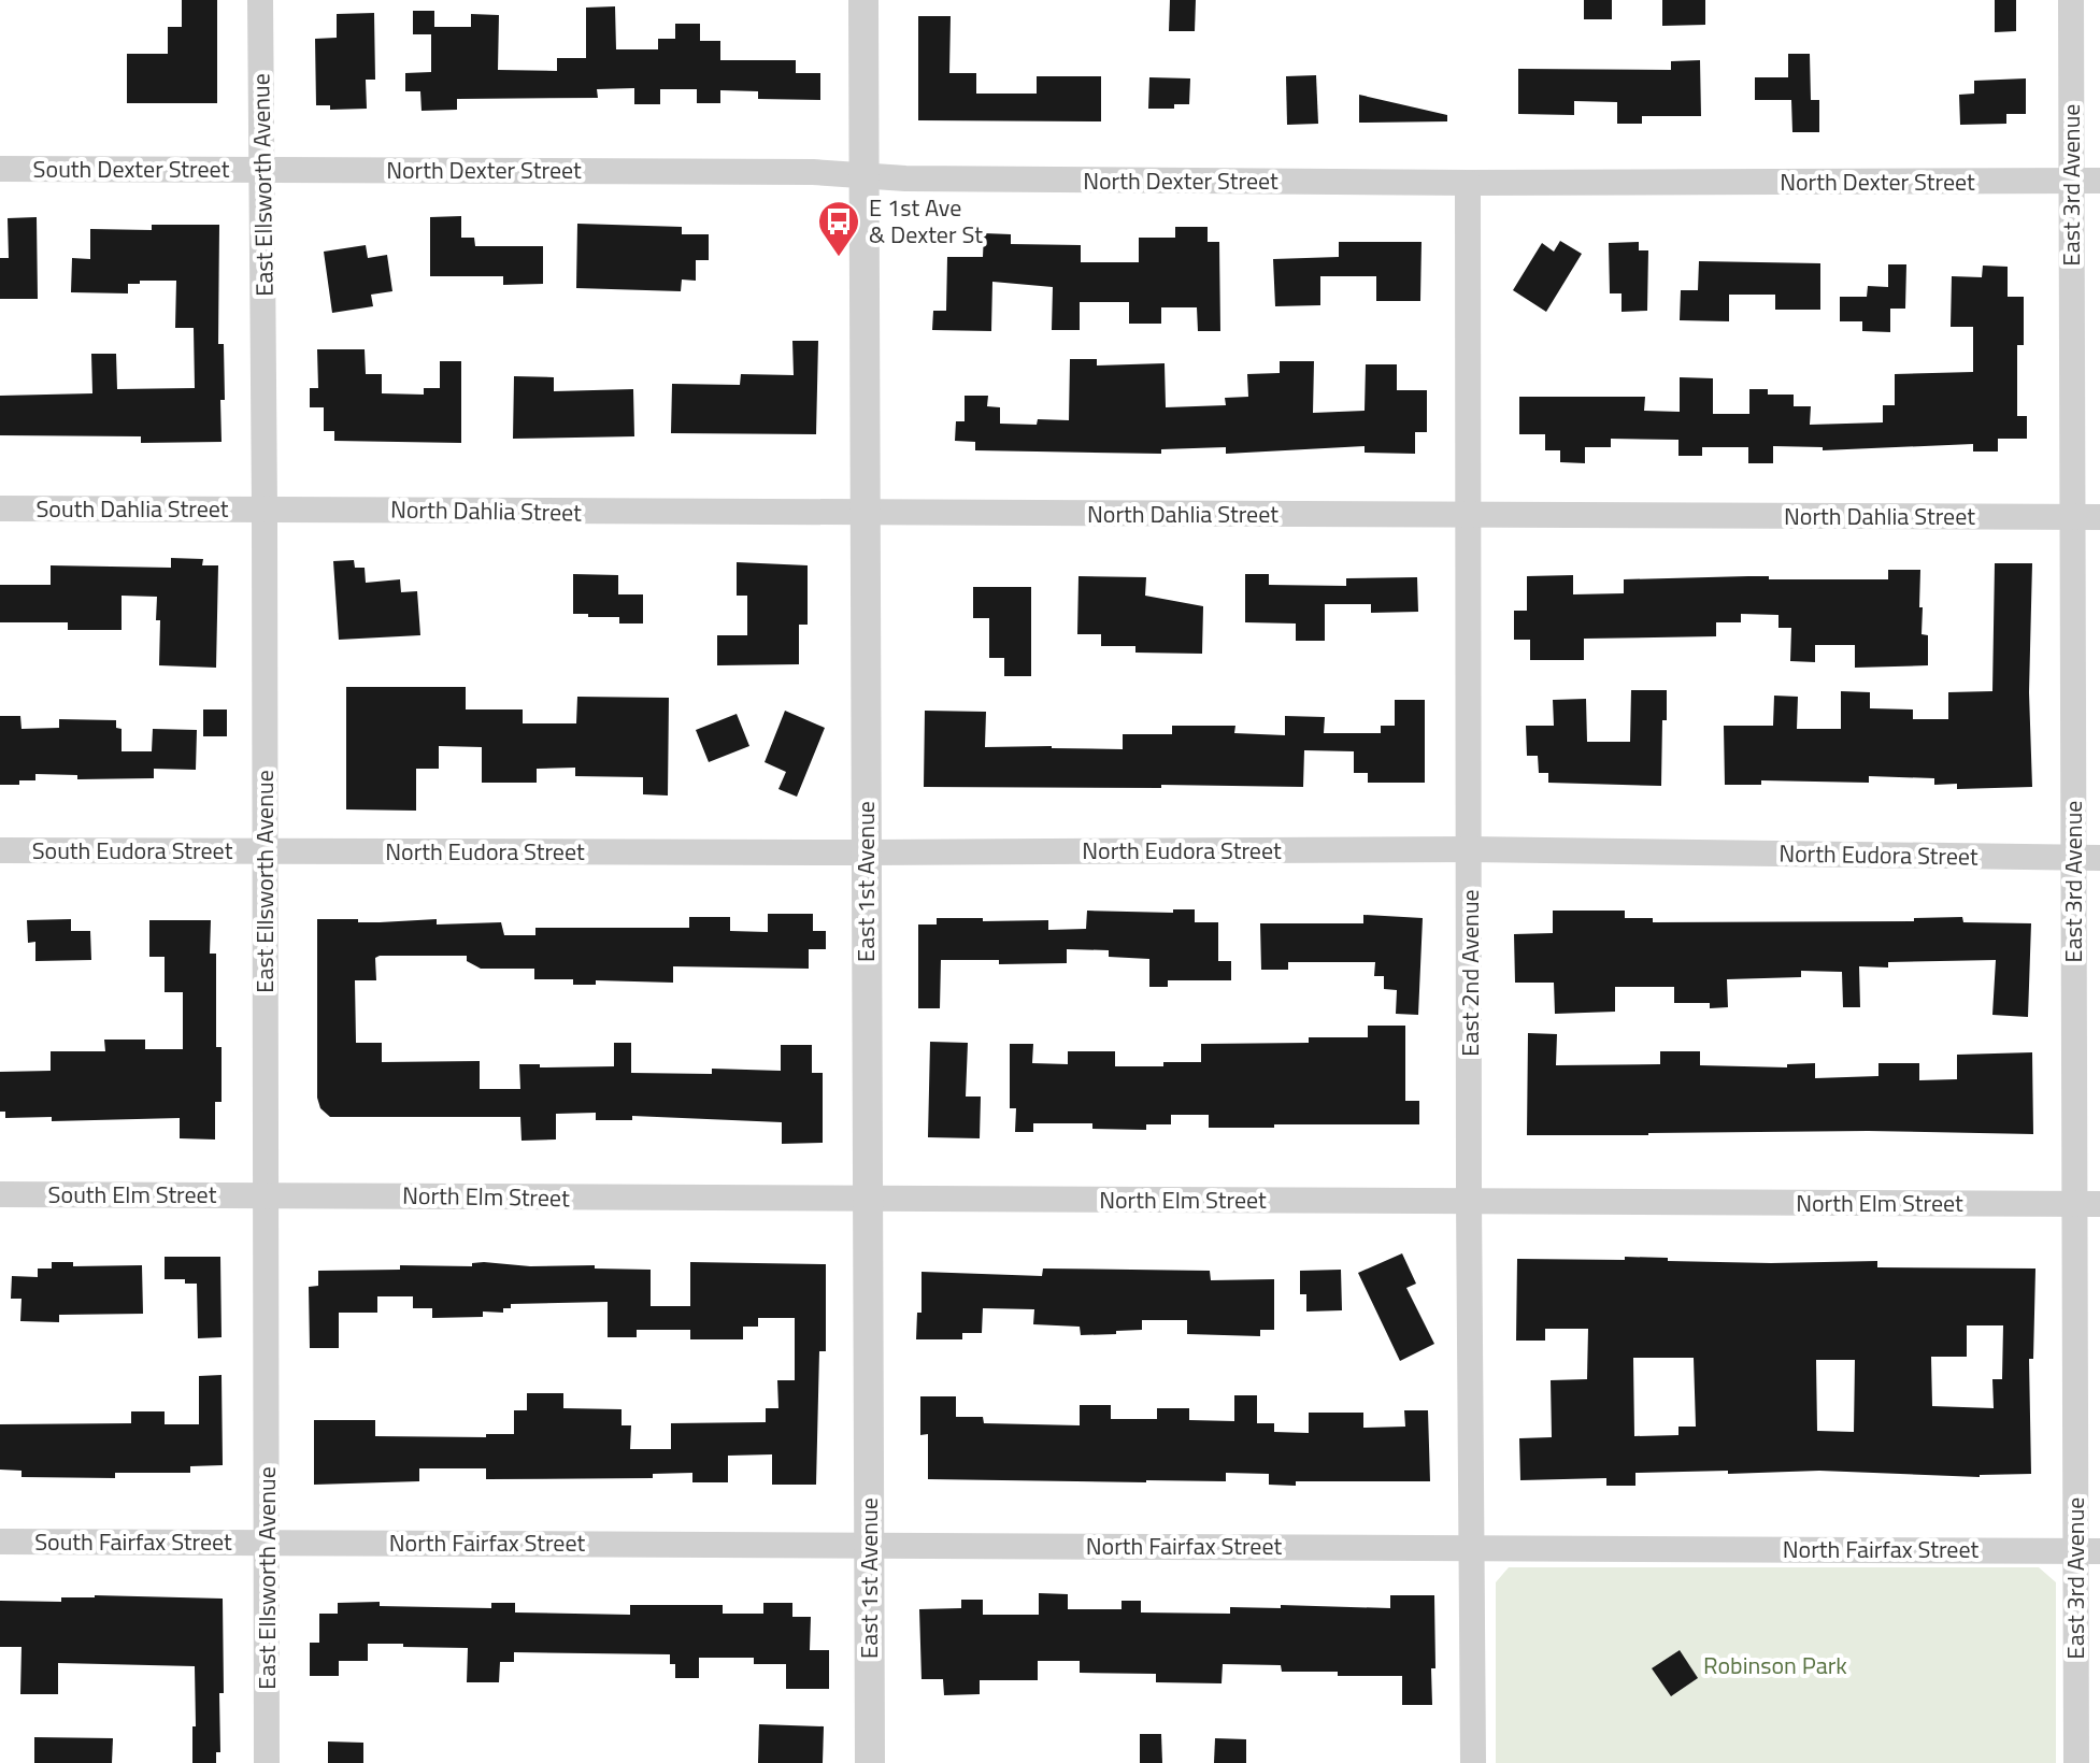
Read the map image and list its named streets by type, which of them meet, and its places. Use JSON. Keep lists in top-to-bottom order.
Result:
{
  "streets": {
    "street": [
      "South Dexter Street",
      "North Dexter Street",
      "East Ellsworth Avenue",
      "East 3rd Avenue",
      "South Dahlia Street",
      "North Dahlia Street",
      "South Eudora Street",
      "North Eudora Street",
      "East 1st Avenue",
      "East 2nd Avenue",
      "South Elm Street",
      "North Elm Street",
      "South Fairfax Street",
      "North Fairfax Street"
    ]
  },
  "crossings": [
    ["South Dexter Street", "North Dexter Street"],
    ["South Dexter Street", "East Ellsworth Avenue"],
    ["North Dexter Street", "East Ellsworth Avenue"],
    ["North Dexter Street", "East 3rd Avenue"],
    ["North Dexter Street", "East 1st Avenue"],
    ["North Dexter Street", "East 2nd Avenue"],
    ["East Ellsworth Avenue", "South Dahlia Street"],
    ["East Ellsworth Avenue", "North Dahlia Street"],
    ["East Ellsworth Avenue", "South Eudora Street"],
    ["East Ellsworth Avenue", "North Eudora Street"],
    ["East Ellsworth Avenue", "South Elm Street"],
    ["East Ellsworth Avenue", "North Elm Street"],
    ["East Ellsworth Avenue", "South Fairfax Street"],
    ["East Ellsworth Avenue", "North Fairfax Street"],
    ["East 3rd Avenue", "North Dahlia Street"],
    ["East 3rd Avenue", "North Eudora Street"],
    ["East 3rd Avenue", "North Elm Street"],
    ["East 3rd Avenue", "North Fairfax Street"],
    ["South Dahlia Street", "North Dahlia Street"],
    ["North Dahlia Street", "East 1st Avenue"],
    ["North Dahlia Street", "East 2nd Avenue"],
    ["South Eudora Street", "North Eudora Street"],
    ["North Eudora Street", "East 1st Avenue"],
    ["North Eudora Street", "East 2nd Avenue"],
    ["East 1st Avenue", "North Elm Street"],
    ["East 1st Avenue", "North Fairfax Street"],
    ["East 2nd Avenue", "North Elm Street"],
    ["East 2nd Avenue", "North Fairfax Street"],
    ["South Elm Street", "North Elm Street"],
    ["South Fairfax Street", "North Fairfax Street"]
  ],
  "parks": ["Robinson Park"],
  "places": {
    "bus stop": ["E 1st Ave & Dexter St"]
  }
}
